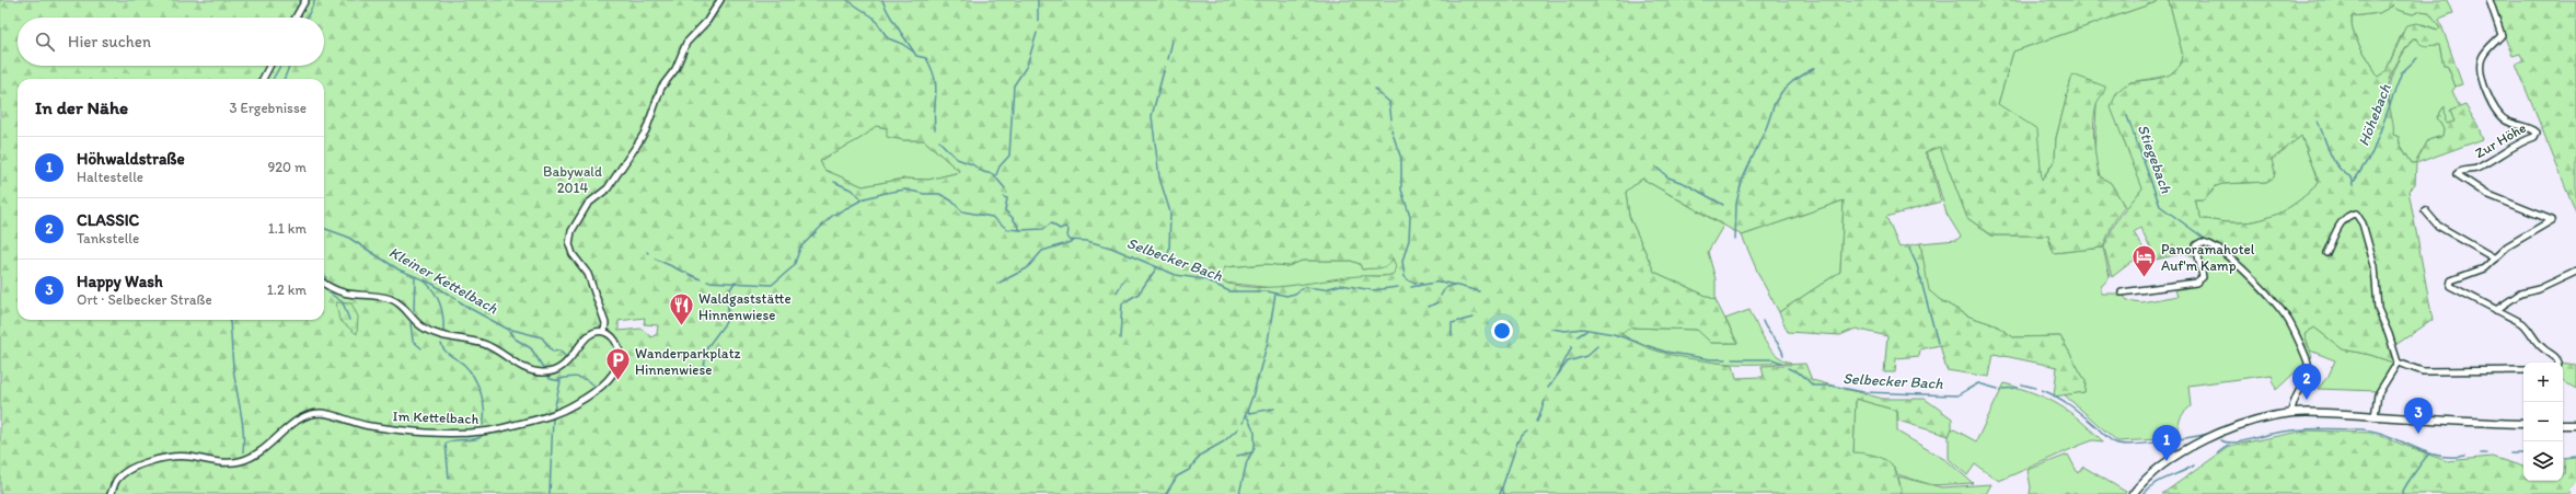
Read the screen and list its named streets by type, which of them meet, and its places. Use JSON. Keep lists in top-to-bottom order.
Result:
{
  "streets": {
    "street": ["Zur Höhe", "Im Kettelbach"]
  },
  "water": [
    "Höhebach",
    "Stiegebach",
    "Selbecker Bach",
    "Kleiner Kettelbach"
  ],
  "parks": ["Babywald 2014"],
  "places": {
    "hotel": ["Panoramahotel Auf'm Kamp"],
    "restaurant": ["Waldgaststätte Hinnenwiese"],
    "parking": ["Wanderparkplatz Hinnenwiese"]
  },
  "page": {
    "search": "Hier suchen",
    "heading": ["In der Nähe", "3 Ergebnisse"],
    "list": [
      {
        "mark": "1",
        "name": "Höhwaldstraße",
        "note": "Haltestelle",
        "value": "920 m"
      },
      {
        "mark": "2",
        "name": "CLASSIC",
        "note": "Tankstelle",
        "value": "1.1 km"
      },
      {
        "mark": "3",
        "name": "Happy Wash",
        "note": "Ort · Selbecker Straße",
        "value": "1.2 km"
      }
    ],
    "map_buttons": ["+", "−"],
    "pins": ["2", "3", "1"]
  }
}
